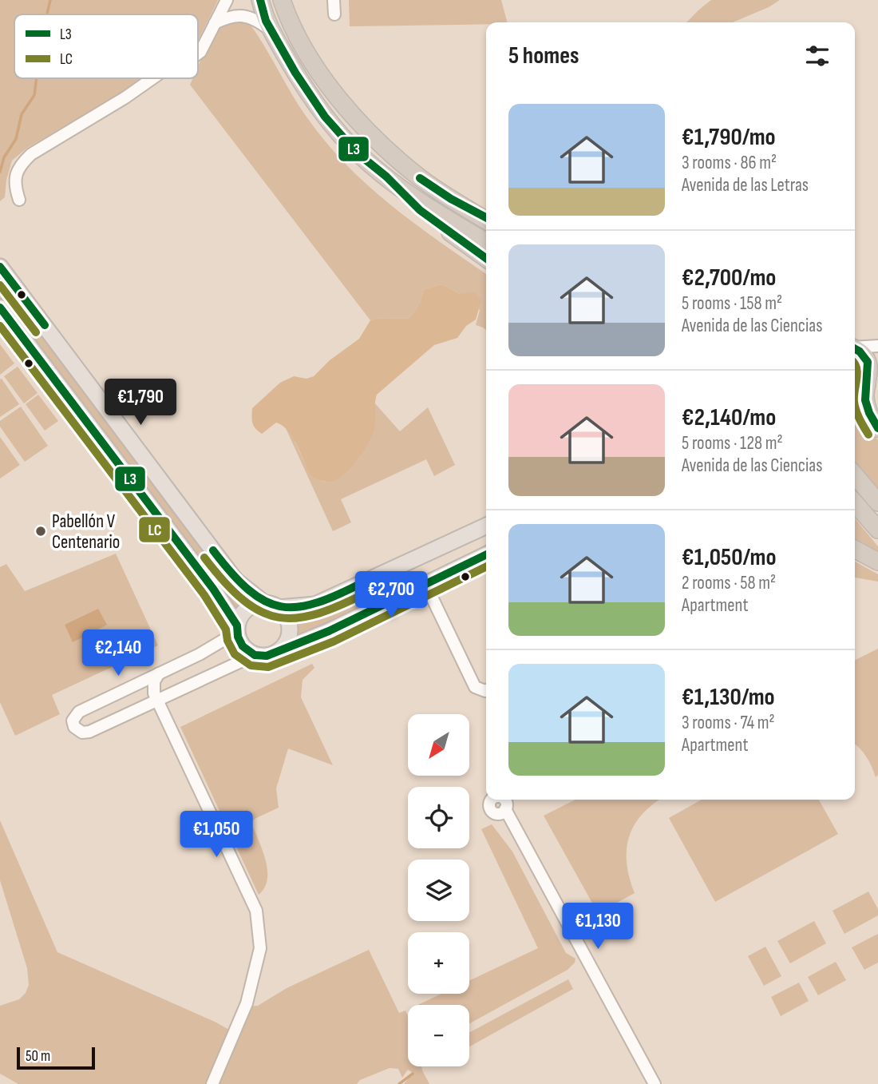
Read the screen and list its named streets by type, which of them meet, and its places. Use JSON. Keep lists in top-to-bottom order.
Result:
{
  "places": ["Pabellón V Centenario"],
  "lines": ["transit line L3", "transit line LC"],
  "legend": ["L3", "LC"],
  "scale_bar": "50 m",
  "north": "bottom left",
  "page": {
    "heading": "5 homes",
    "list": [
      {
        "name": "€1,790/mo",
        "note": "3 rooms · 86 m² · Avenida de las Letras"
      },
      {
        "name": "€2,700/mo",
        "note": "5 rooms · 158 m² · Avenida de las Ciencias"
      },
      {
        "name": "€2,140/mo",
        "note": "5 rooms · 128 m² · Avenida de las Ciencias"
      },
      {
        "name": "€1,050/mo",
        "note": "2 rooms · 58 m² · Apartment"
      },
      {
        "name": "€1,130/mo",
        "note": "3 rooms · 74 m² · Apartment"
      }
    ],
    "price": [
      "€1,790",
      "€2,700",
      "€2,140",
      "€1,050",
      "€1,130"
    ],
    "map_buttons": ["+", "−"],
    "scale": "50 m"
  }
}
